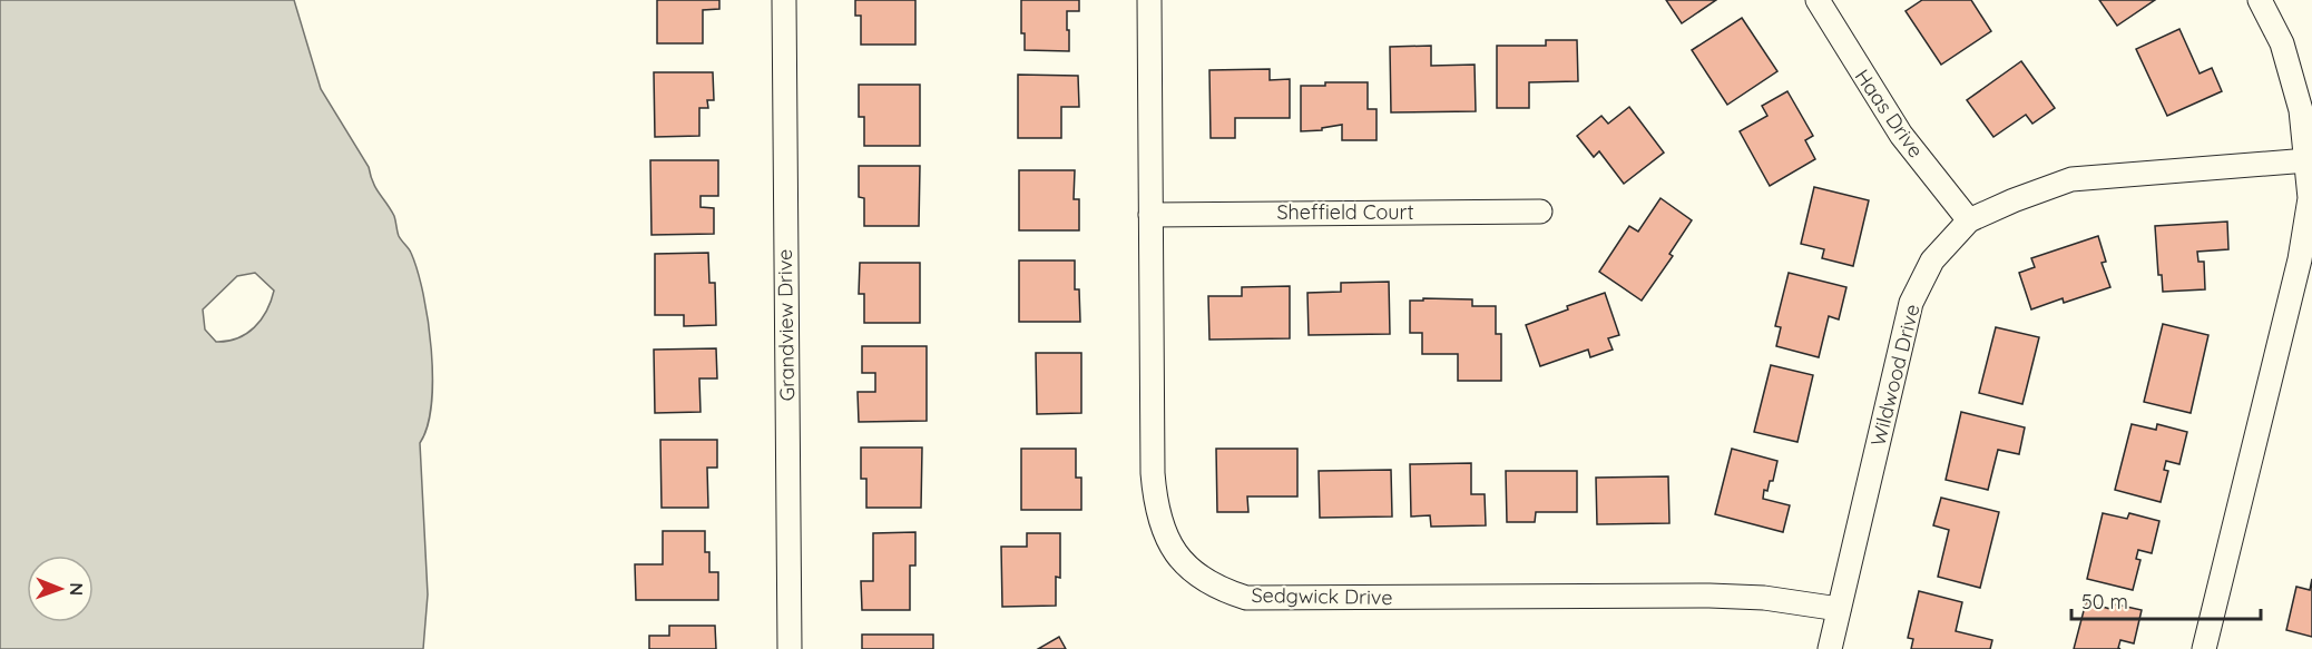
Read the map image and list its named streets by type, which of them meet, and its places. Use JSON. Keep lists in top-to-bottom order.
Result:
{
  "streets": {
    "street": [
      "Haas Drive",
      "Sheffield Court",
      "Grandview Drive",
      "Wildwood Drive",
      "Sedgwick Drive"
    ]
  },
  "crossings": [
    ["Haas Drive", "Wildwood Drive"],
    ["Sheffield Court", "Sedgwick Drive"],
    ["Wildwood Drive", "Sedgwick Drive"]
  ],
  "scale_bar": "50 m",
  "north": "right"
}
